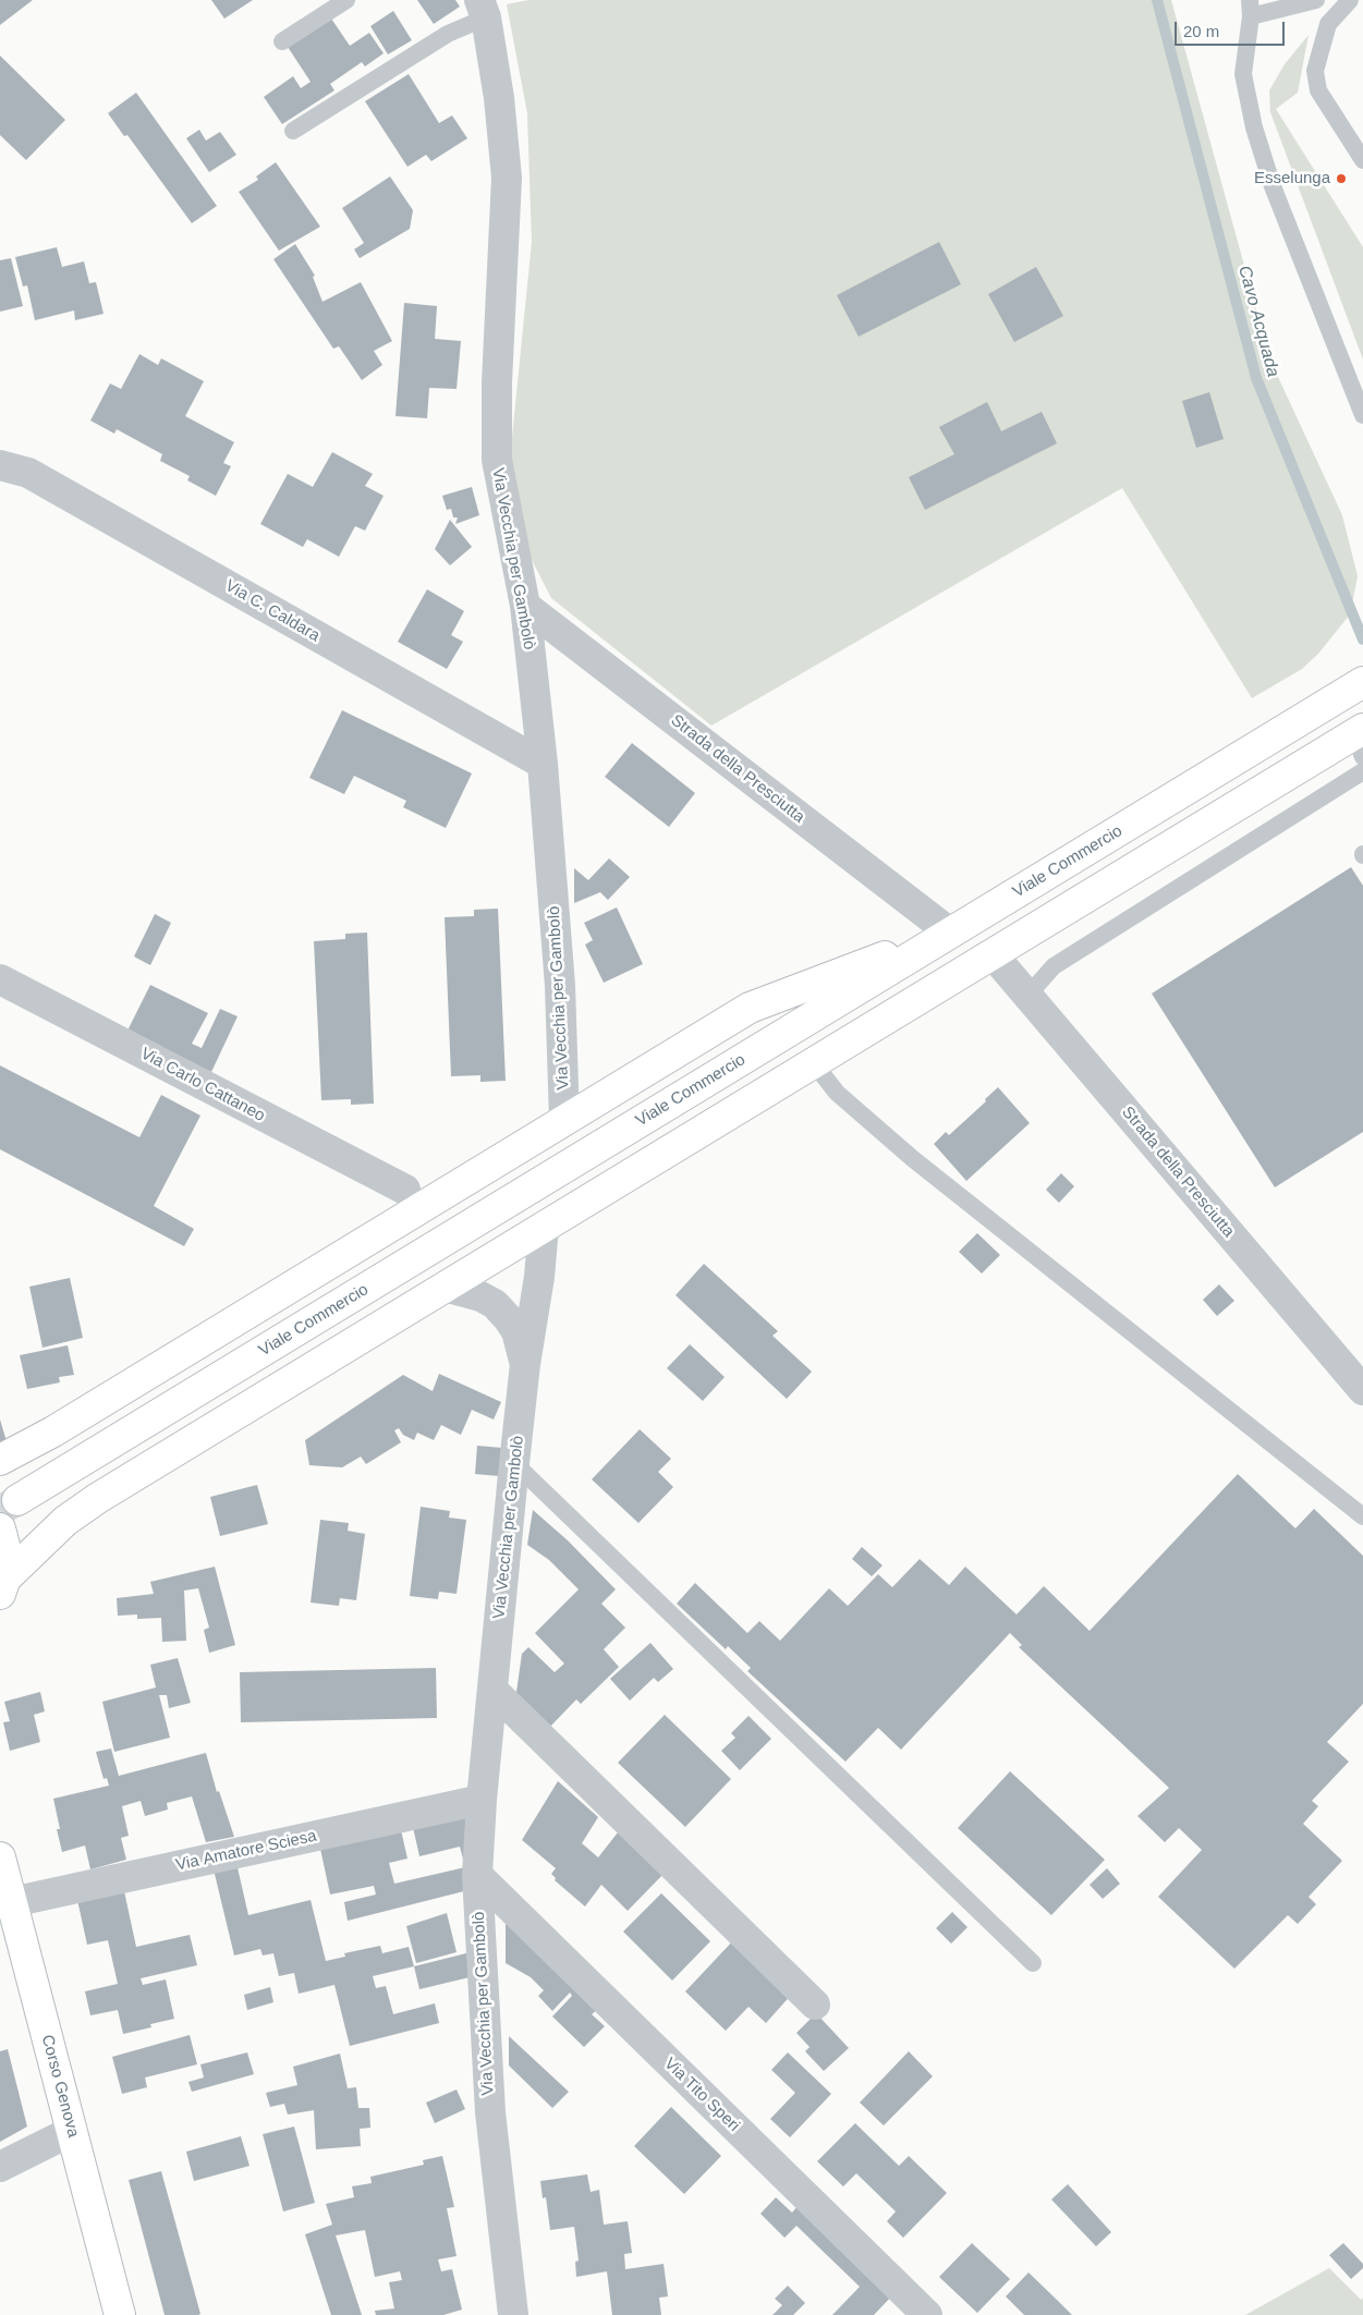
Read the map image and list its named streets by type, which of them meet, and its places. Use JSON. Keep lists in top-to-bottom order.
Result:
{
  "streets": {
    "main road": ["Viale Commercio", "Corso Genova"],
    "street": [
      "Via Vecchia per Gambolò",
      "Via C. Caldara",
      "Strada della Presciutta",
      "Via Carlo Cattaneo",
      "Via Amatore Sciesa",
      "Via Tito Speri"
    ]
  },
  "crossings": [
    ["Via Vecchia per Gambolò", "Via C. Caldara"],
    ["Via Vecchia per Gambolò", "Strada della Presciutta"],
    ["Via Vecchia per Gambolò", "Via Amatore Sciesa"],
    ["Via Vecchia per Gambolò", "Via Tito Speri"],
    ["Strada della Presciutta", "Viale Commercio"],
    ["Via Amatore Sciesa", "Corso Genova"]
  ],
  "water": ["Cavo Acquada"],
  "places": ["Esselunga"],
  "scale_bar": "20 m"
}
